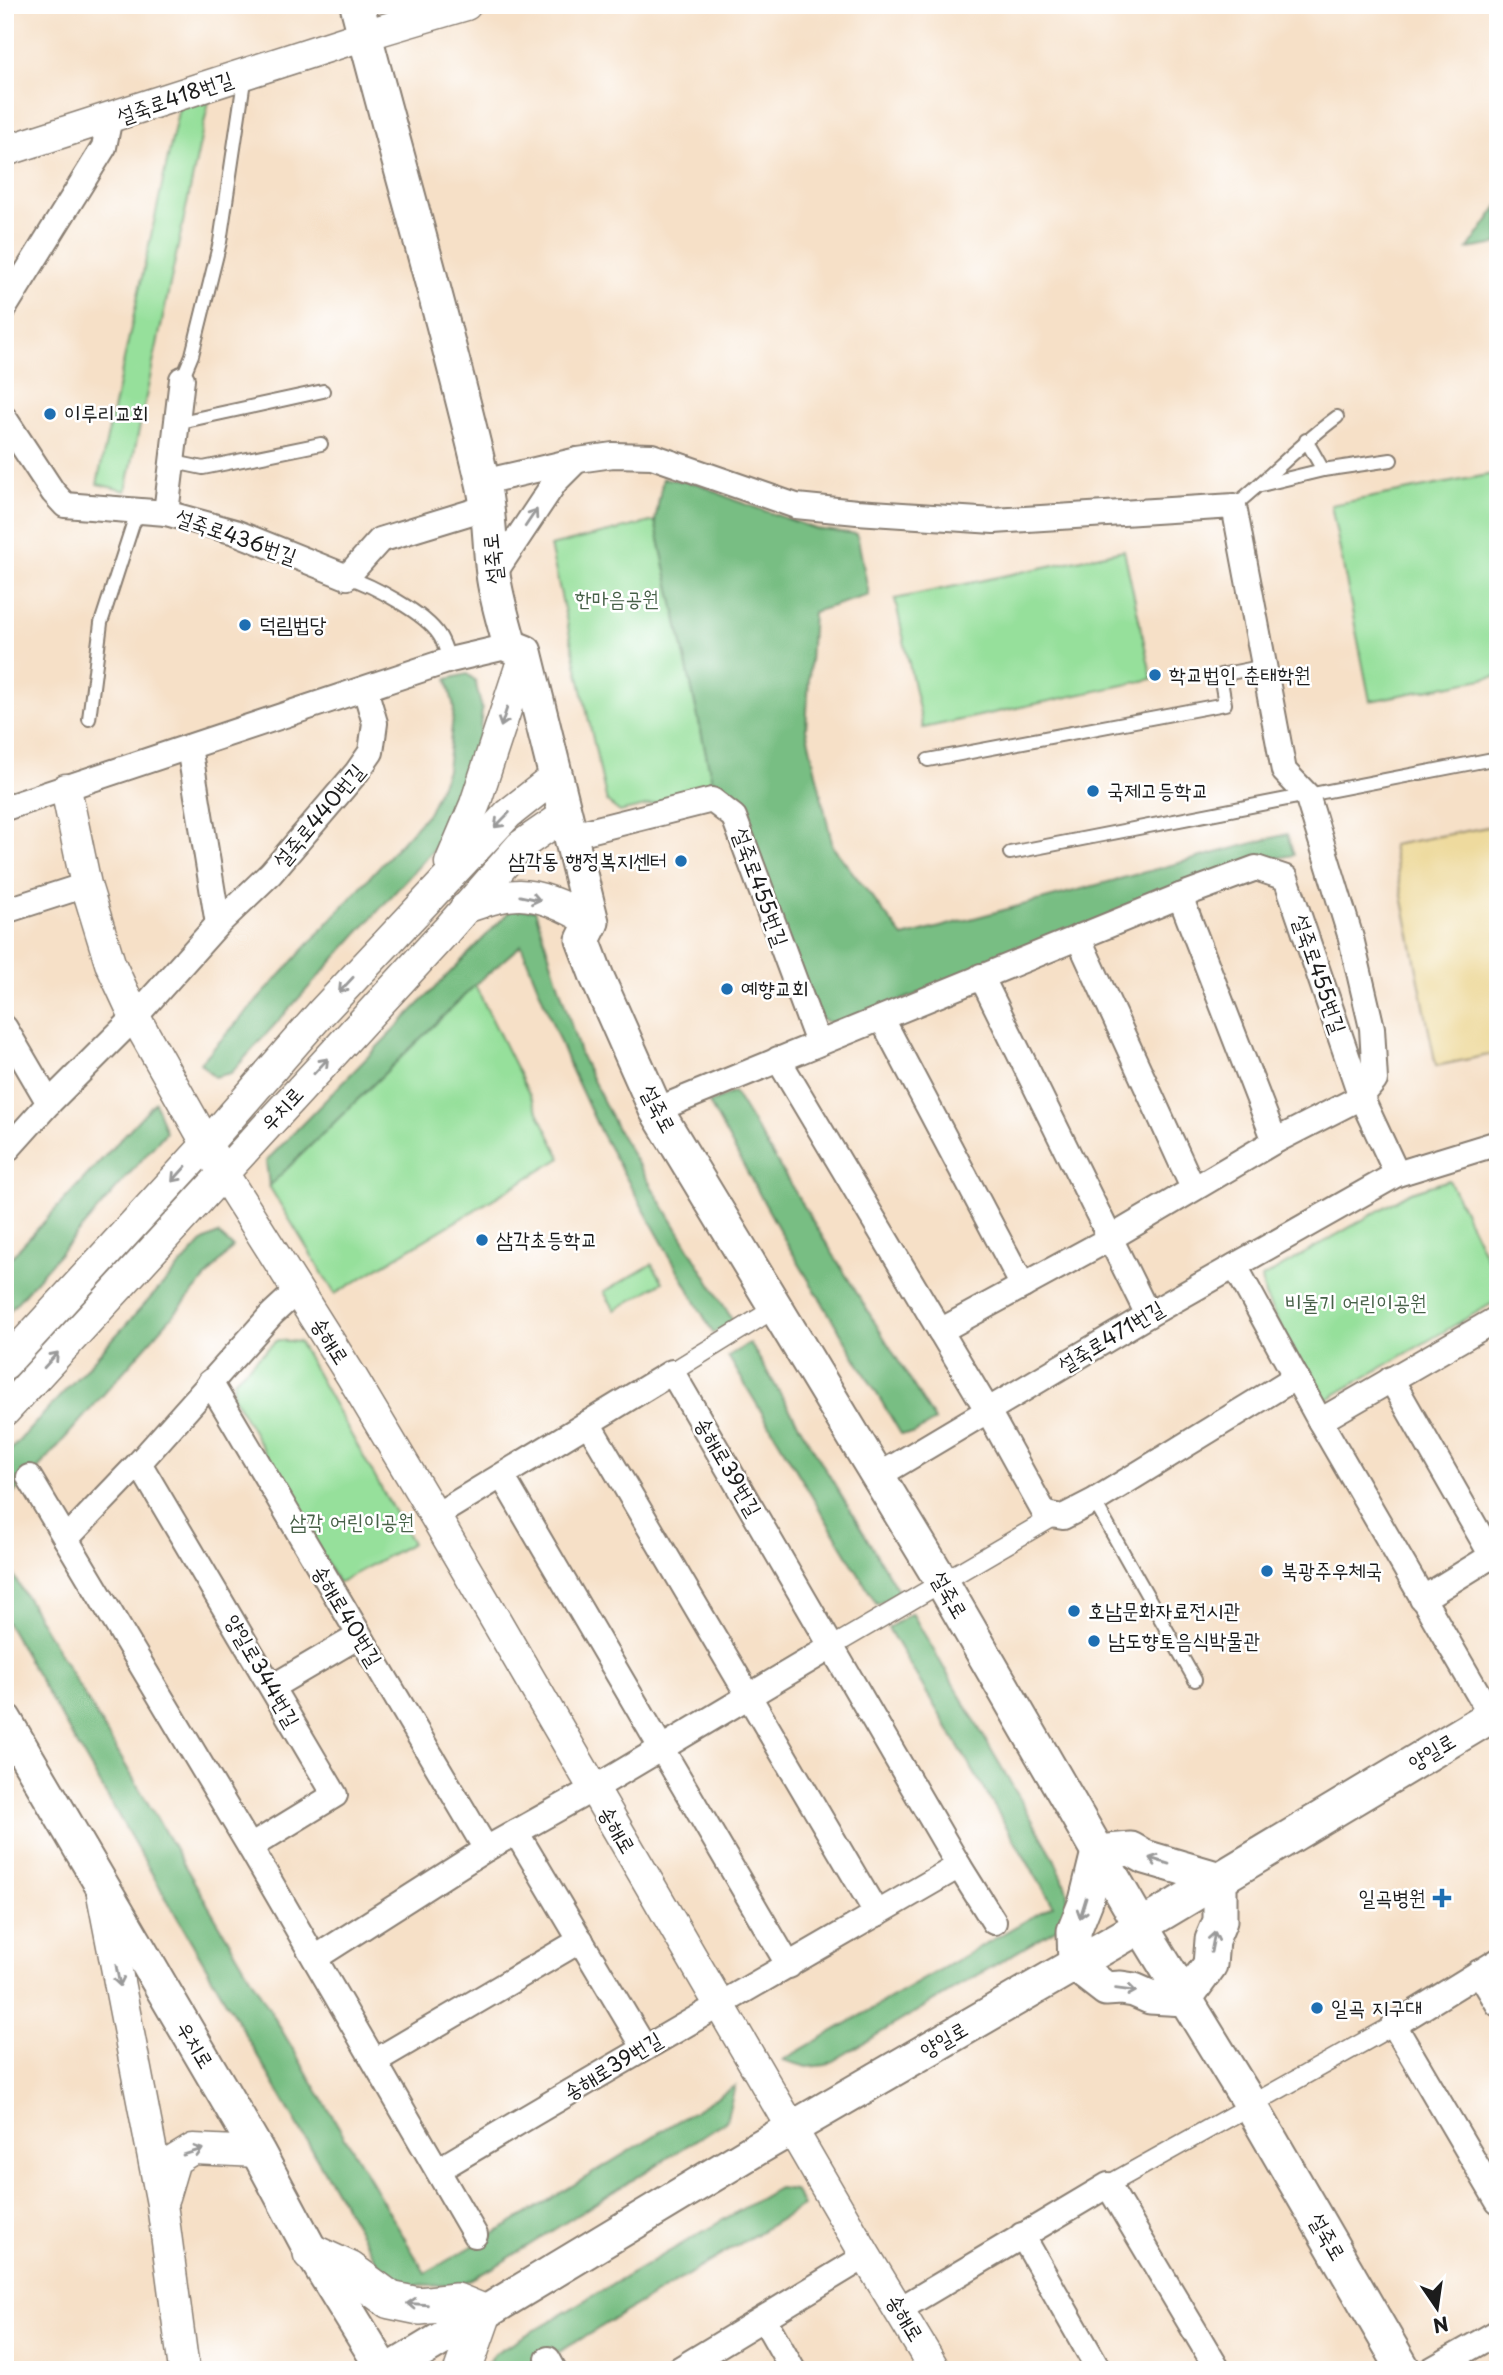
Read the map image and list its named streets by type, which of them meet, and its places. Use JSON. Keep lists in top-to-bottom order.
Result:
{
  "streets": {
    "main road": ["설죽로", "우치로", "양일로"],
    "street": [
      "설죽로418번길",
      "설죽로436번길",
      "설죽로440번길",
      "설죽로455번길",
      "설죽로471번길",
      "송해로",
      "송해로39번길",
      "송해로40번길",
      "양일로344번길"
    ]
  },
  "crossings": [
    ["설죽로418번길", "설죽로"],
    ["설죽로", "설죽로455번길"],
    ["설죽로", "우치로"],
    ["설죽로", "설죽로471번길"],
    ["설죽로", "양일로"],
    ["설죽로440번길", "송해로"],
    ["설죽로455번길", "우치로"],
    ["우치로", "송해로"],
    ["송해로", "송해로39번길"],
    ["송해로", "양일로"]
  ],
  "parks": ["한마음공원", "비둘기 어린이공원", "삼각 어린이공원"],
  "places": {
    "other": [
      "이루리교회",
      "덕림법당",
      "학교법인 춘태학원",
      "국제고등학교",
      "삼각동 행정복지센터",
      "예향교회",
      "삼각초등학교",
      "북광주우체국",
      "호남문화자료전시관",
      "남도향토음식박물관",
      "일곡 지구대"
    ],
    "health": ["일곡병원"]
  },
  "north": "bottom"
}
